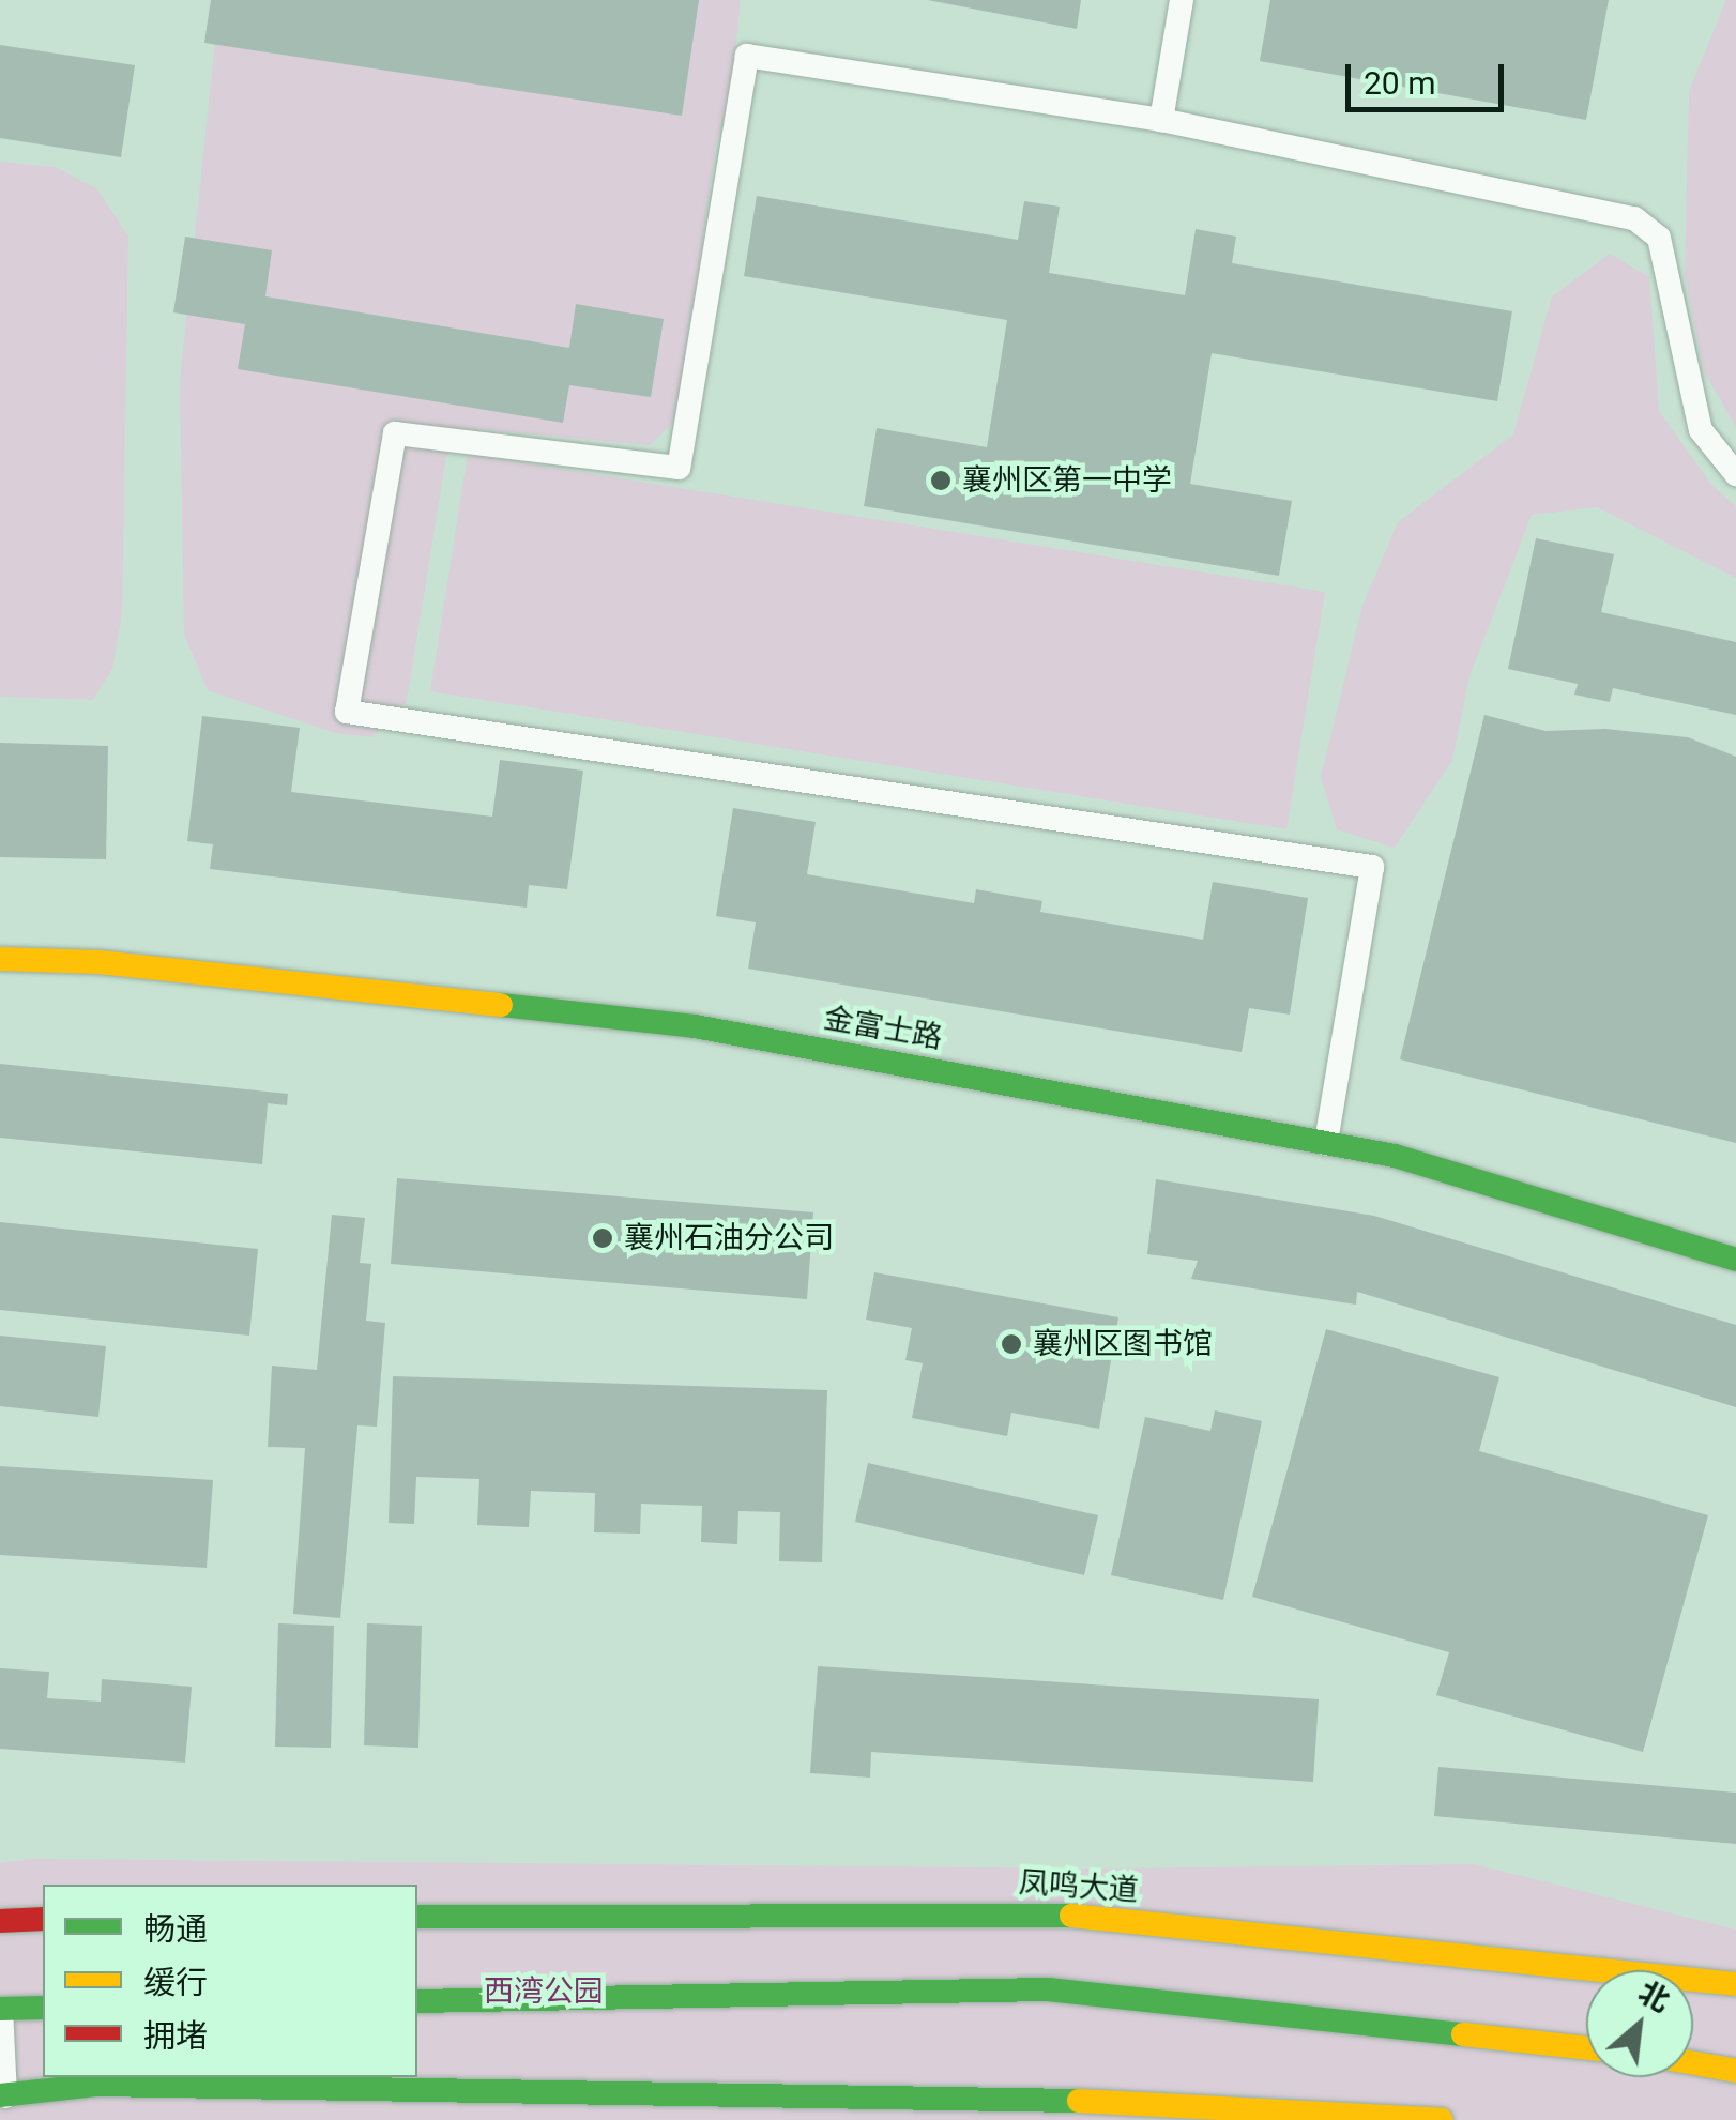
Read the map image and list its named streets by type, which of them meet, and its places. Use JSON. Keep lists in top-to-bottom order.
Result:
{
  "streets": {
    "street": ["金富士路", "凤鸣大道"]
  },
  "parks": ["西湾公园"],
  "places": ["襄州区第一中学", "襄州石油分公司", "襄州区图书馆"],
  "legend": ["畅通", "缓行", "拥堵"],
  "scale_bar": "20 m",
  "north": "top right"
}
